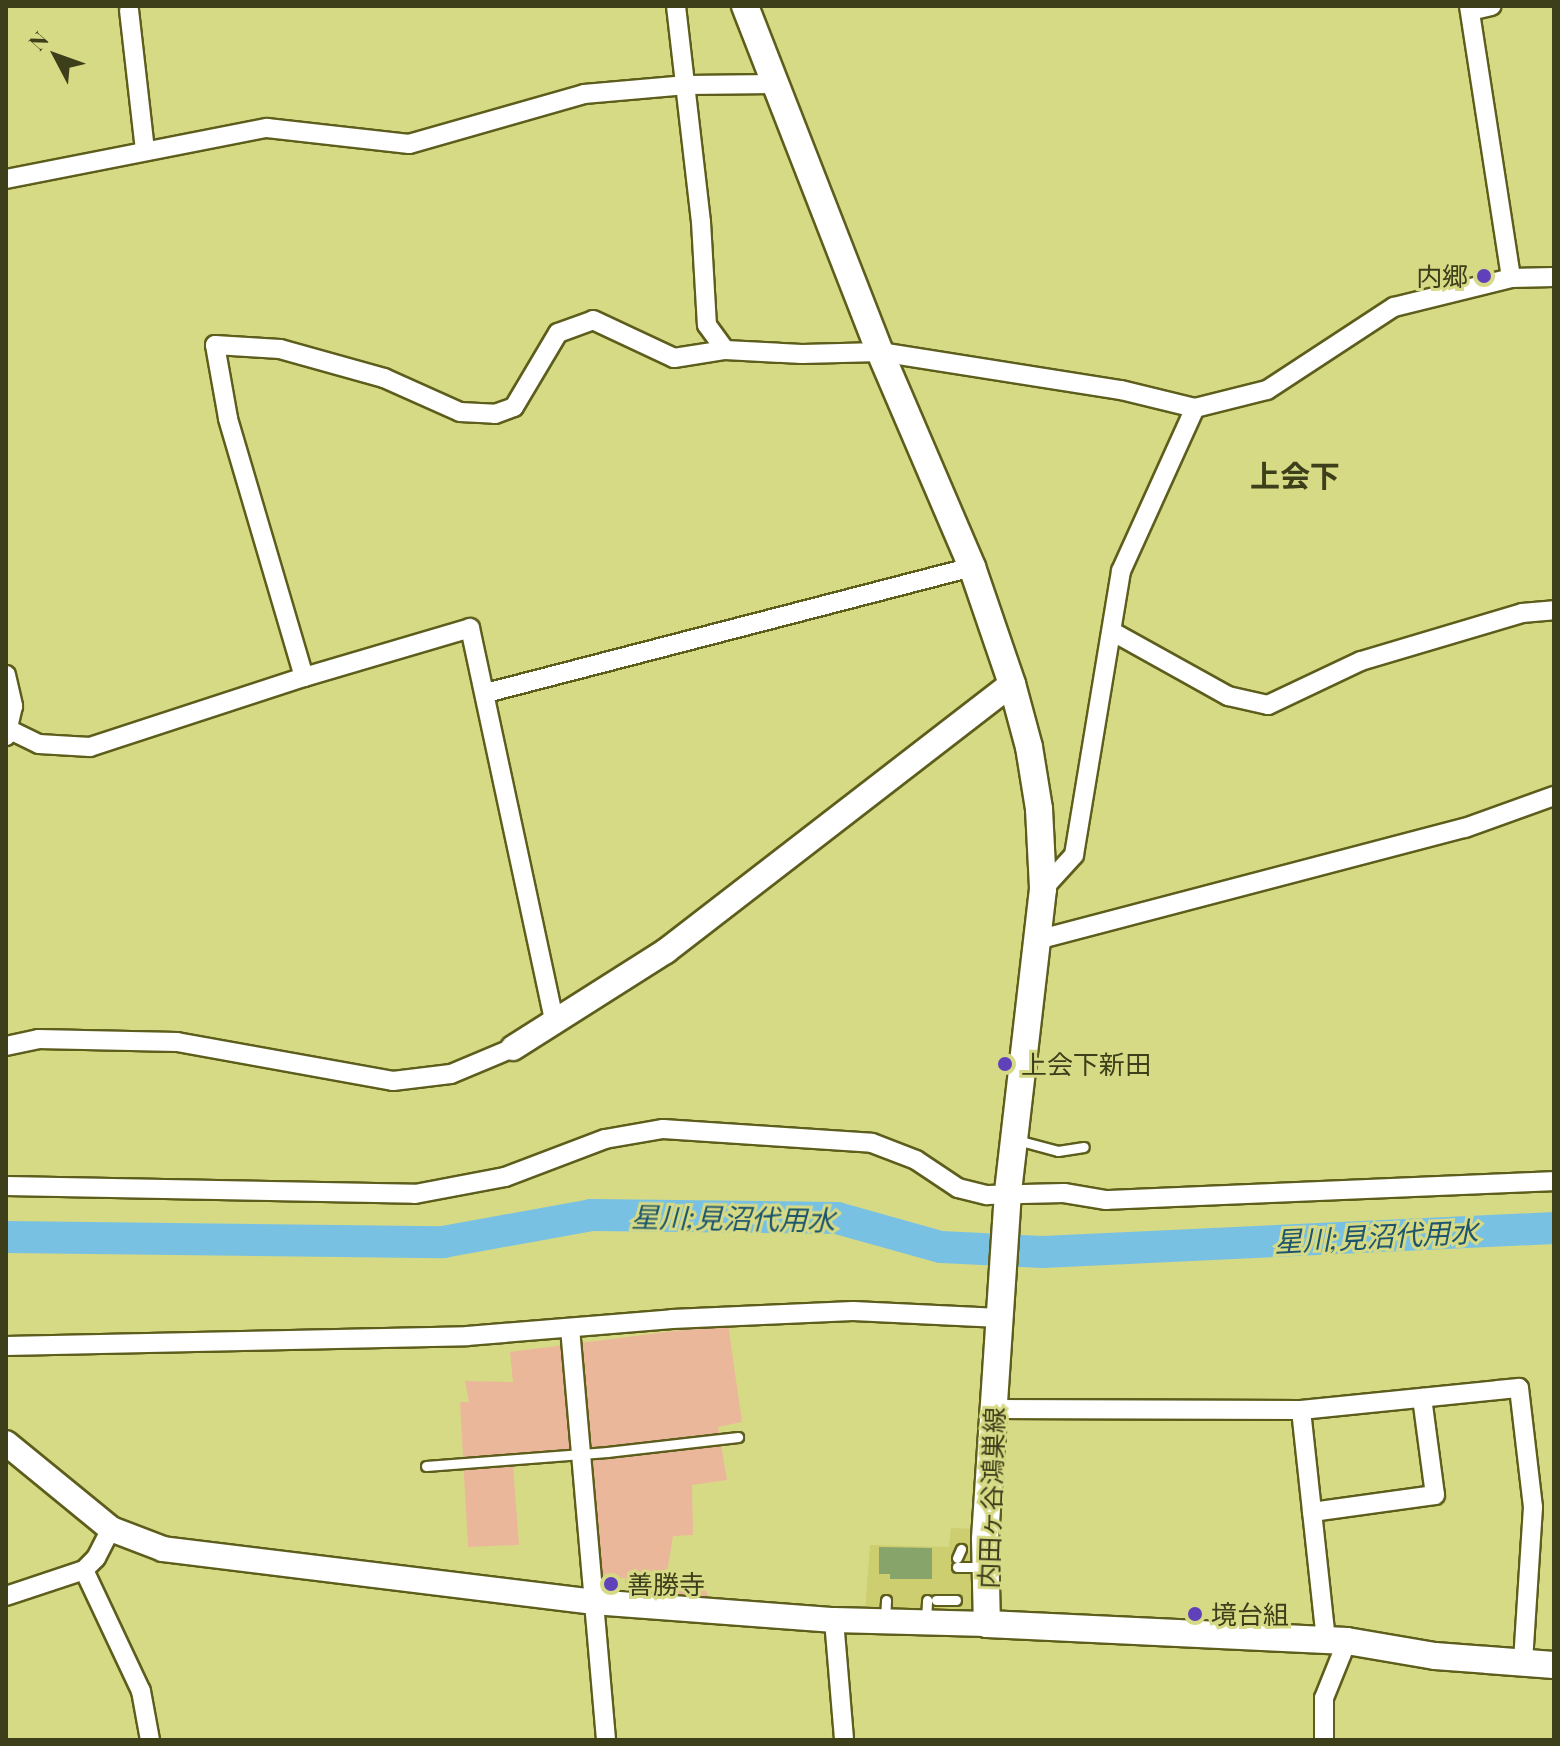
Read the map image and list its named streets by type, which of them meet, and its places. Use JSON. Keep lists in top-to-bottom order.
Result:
{
  "streets": {
    "main road": ["内田ヶ谷鴻巣線"]
  },
  "districts": ["上会下"],
  "water": ["星川;見沼代用水"],
  "places": [
    "内郷",
    "上会下新田",
    "善勝寺",
    "境台組"
  ],
  "north": "top left"
}
